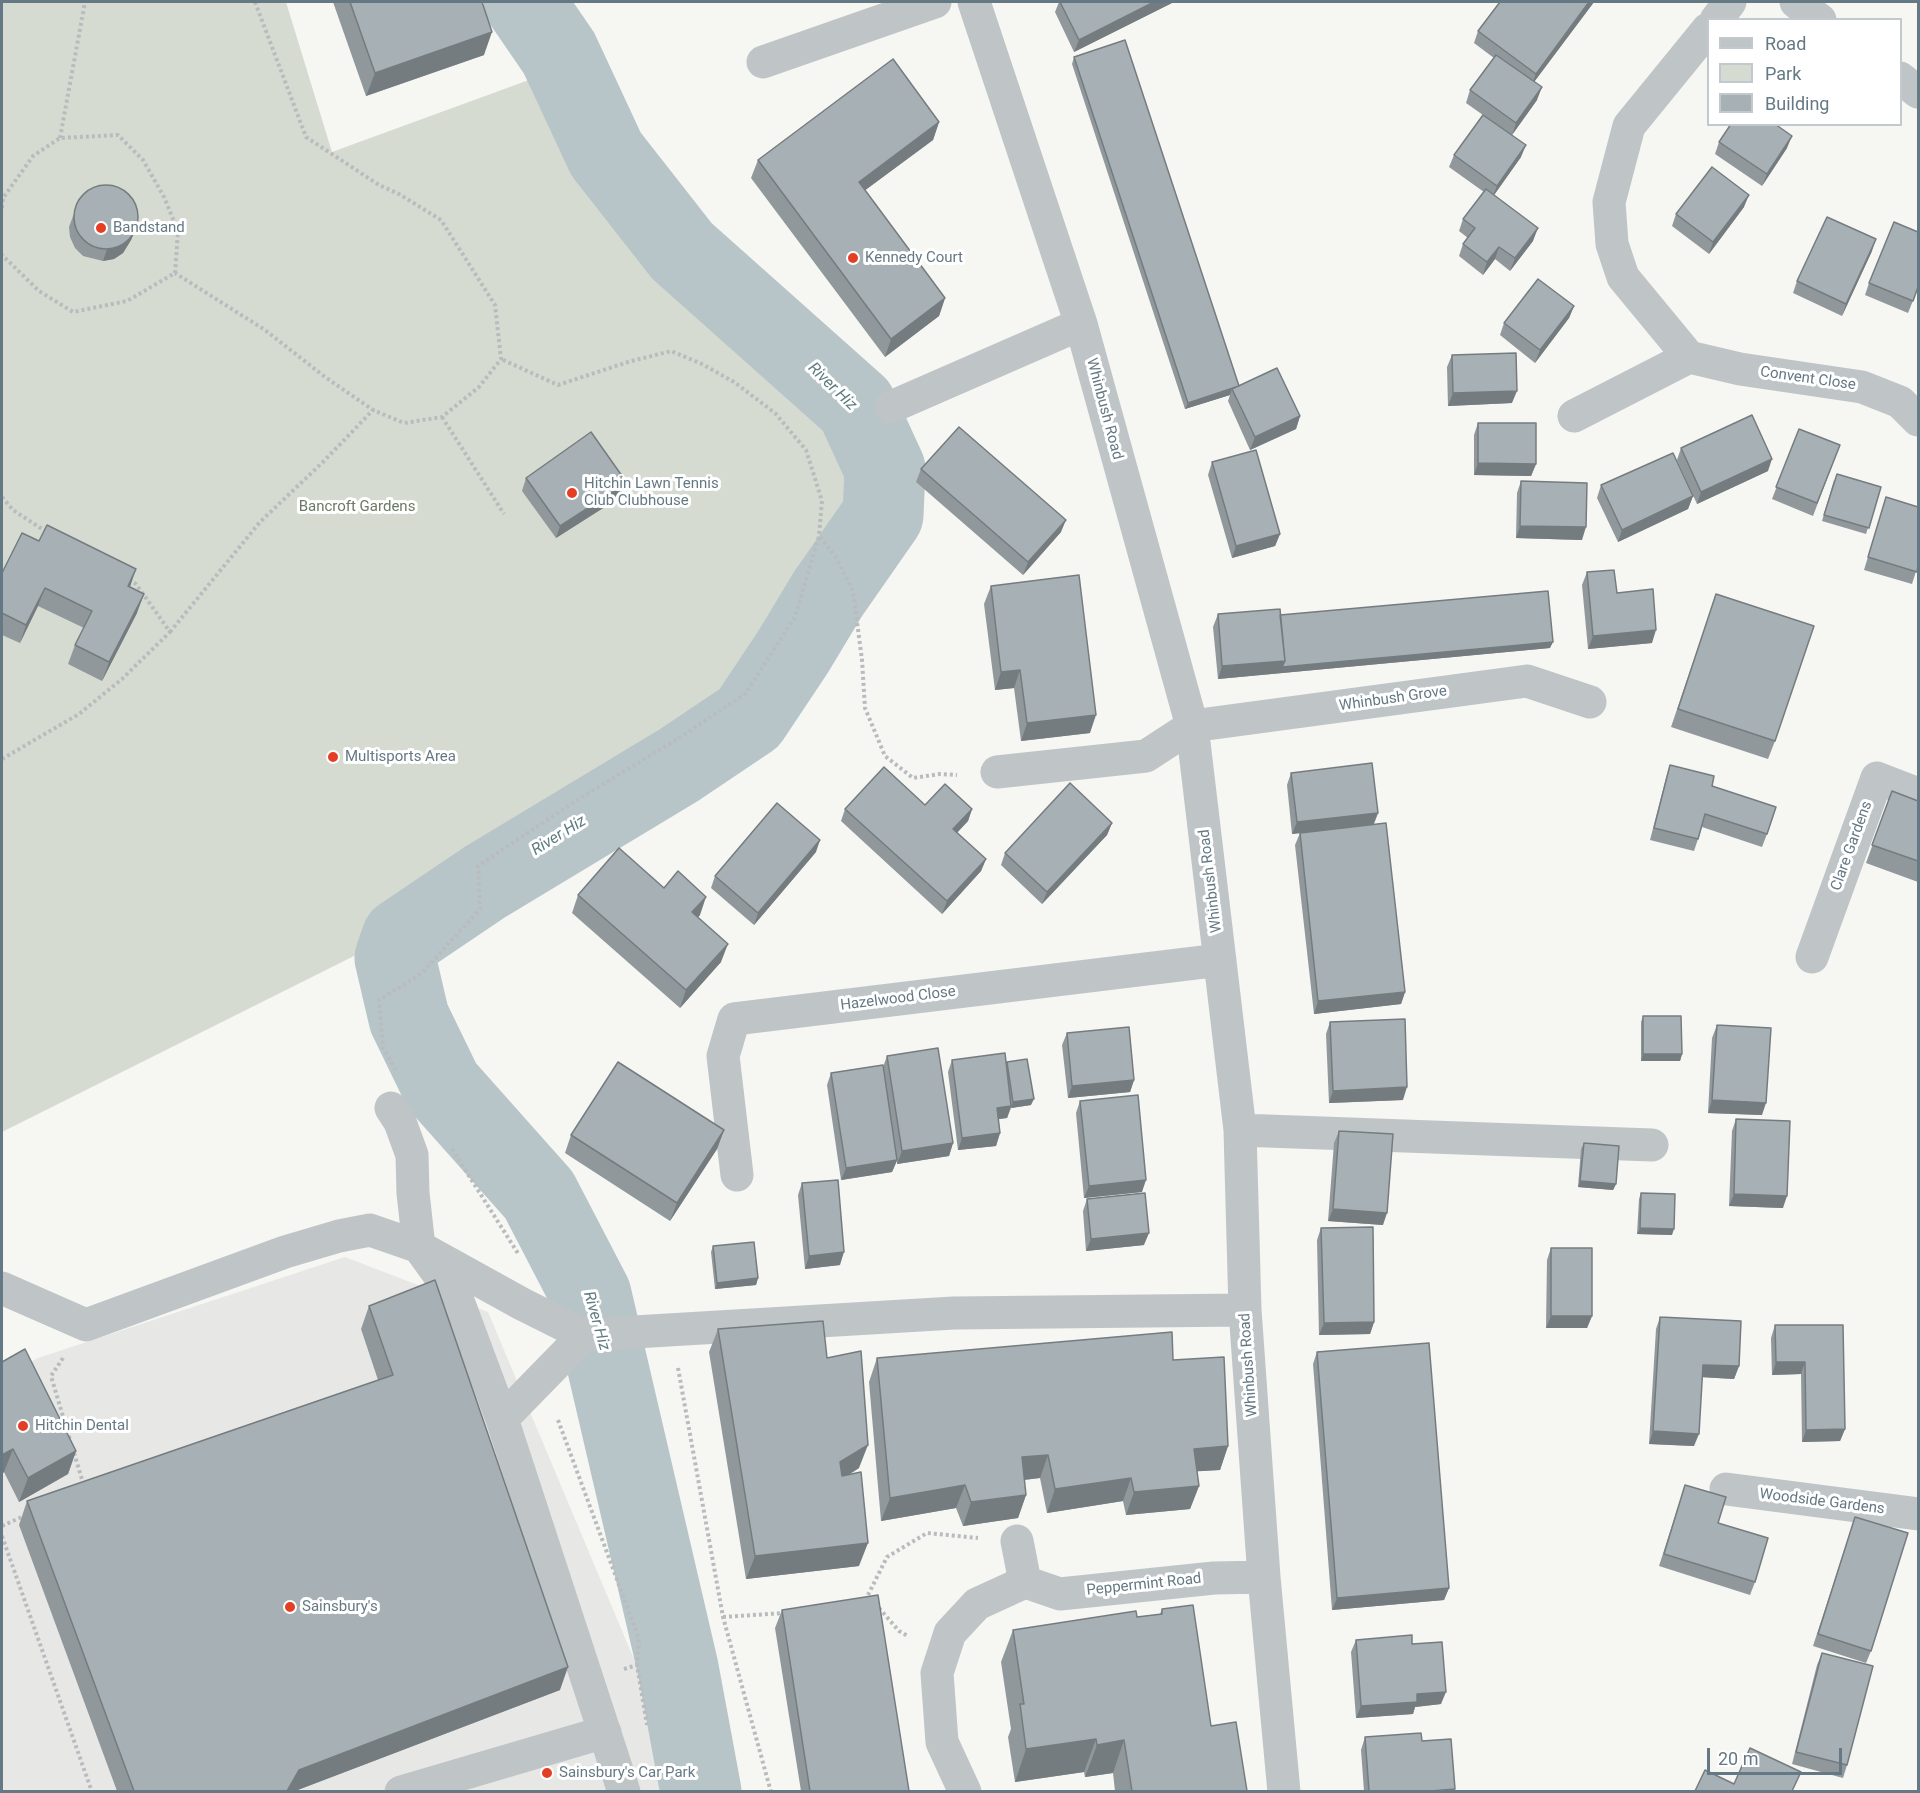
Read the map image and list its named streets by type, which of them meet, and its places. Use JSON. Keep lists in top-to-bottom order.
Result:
{
  "streets": {
    "street": [
      "Convent Close",
      "Whinbush Road",
      "Whinbush Grove",
      "Clare Gardens",
      "Hazelwood Close",
      "Woodside Gardens",
      "Peppermint Road"
    ]
  },
  "crossings": [
    ["Whinbush Road", "Whinbush Grove"],
    ["Whinbush Road", "Hazelwood Close"],
    ["Whinbush Road", "Peppermint Road"]
  ],
  "water": ["River Hiz"],
  "parks": ["Bancroft Gardens"],
  "places": [
    "Bandstand",
    "Kennedy Court",
    "Hitchin Lawn Tennis Club Clubhouse",
    "Multisports Area",
    "Hitchin Dental",
    "Sainsbury's",
    "Sainsbury's Car Park"
  ],
  "legend": ["Road", "Park", "Building"],
  "scale_bar": "20 m"
}
